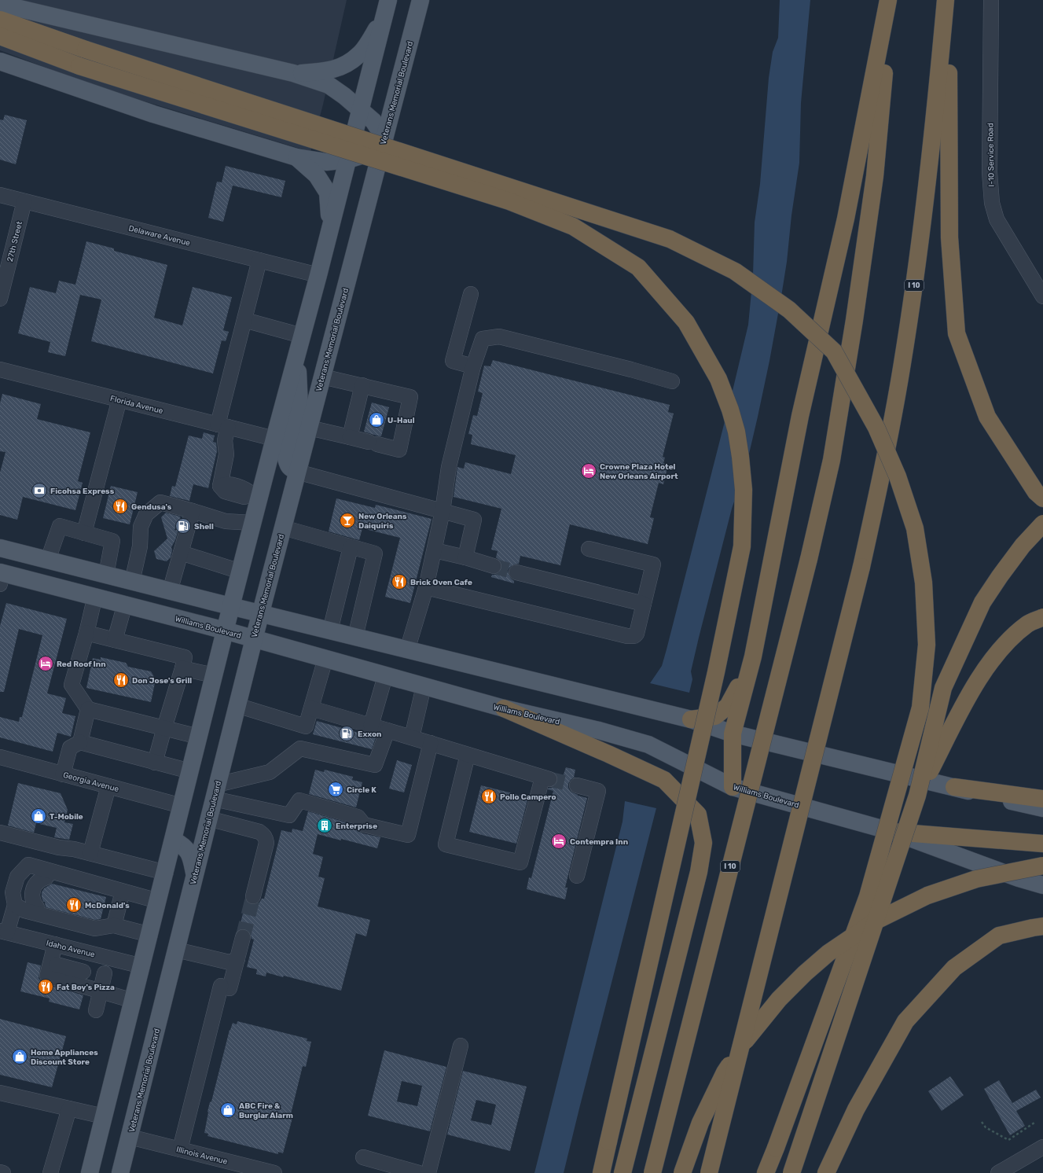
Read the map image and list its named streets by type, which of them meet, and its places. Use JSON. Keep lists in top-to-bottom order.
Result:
{
  "streets": {
    "highway": ["I 10"],
    "main road": ["Veterans Memorial Boulevard", "Williams Boulevard"],
    "street": [
      "I-10 Service Road",
      "Delaware Avenue",
      "27th Street",
      "Florida Avenue",
      "Georgia Avenue",
      "Idaho Avenue",
      "Illinois Avenue"
    ]
  },
  "crossings": [
    ["Veterans Memorial Boulevard", "Williams Boulevard"],
    ["Veterans Memorial Boulevard", "Illinois Avenue"],
    ["Delaware Avenue", "27th Street"]
  ],
  "places": {
    "shop": [
      "U-Haul",
      "T-Mobile",
      "Home Appliances Discount Store",
      "ABC Fire & Burglar Alarm"
    ],
    "hotel": ["Crowne Plaza Hotel New Orleans Airport", "Red Roof Inn", "Contempra Inn"],
    "bank": ["Ficohsa Express"],
    "restaurant": [
      "Gendusa's",
      "Brick Oven Cafe",
      "Don Jose's Grill",
      "Pollo Campero",
      "McDonald's",
      "Fat Boy's Pizza"
    ],
    "bar": ["New Orleans Daiquiris"],
    "fuel station": ["Shell", "Exxon"],
    "supermarket": ["Circle K"],
    "building": ["Enterprise"]
  }
}
